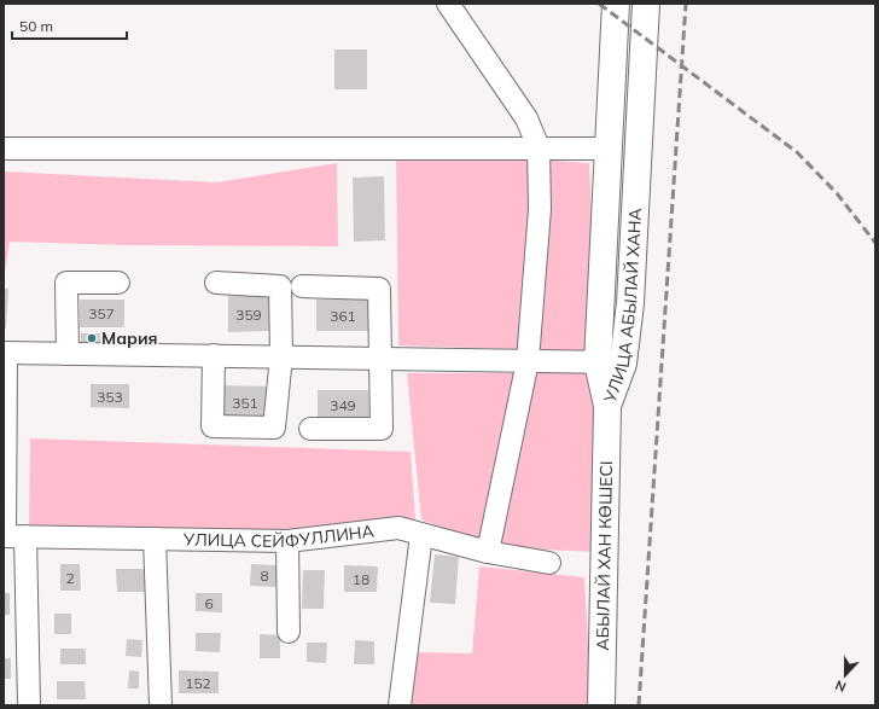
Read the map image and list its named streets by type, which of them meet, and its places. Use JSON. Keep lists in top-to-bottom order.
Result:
{
  "streets": {
    "main road": ["УЛИЦА АБЫЛАЙ ХАНА", "АБЫЛАЙ ХАН КӨШЕСІ"],
    "street": ["УЛИЦА СЕЙФУЛЛИНА"]
  },
  "crossings": [
    ["УЛИЦА АБЫЛАЙ ХАНА", "АБЫЛАЙ ХАН КӨШЕСІ"]
  ],
  "places": ["Мария"],
  "house_numbers": [
    "357",
    "359",
    "361",
    "353",
    "351",
    "349",
    "8",
    "2",
    "18",
    "6",
    "152"
  ],
  "scale_bar": "50 m",
  "north": "bottom"
}
